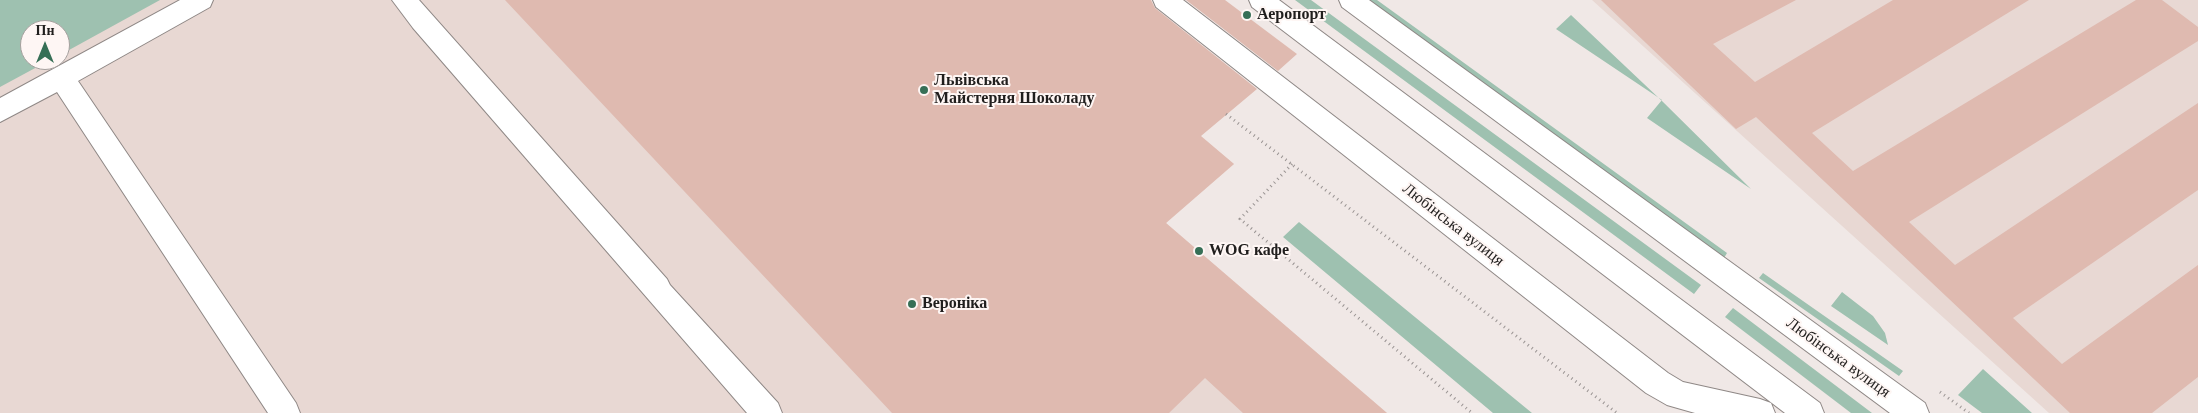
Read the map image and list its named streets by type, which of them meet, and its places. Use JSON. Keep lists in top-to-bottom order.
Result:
{
  "streets": {
    "street": ["Любінська вулиця"]
  },
  "places": [
    "Аеропорт",
    "Львівська Майстерня Шоколаду",
    "WOG кафе",
    "Вероніка"
  ],
  "north": "top"
}
